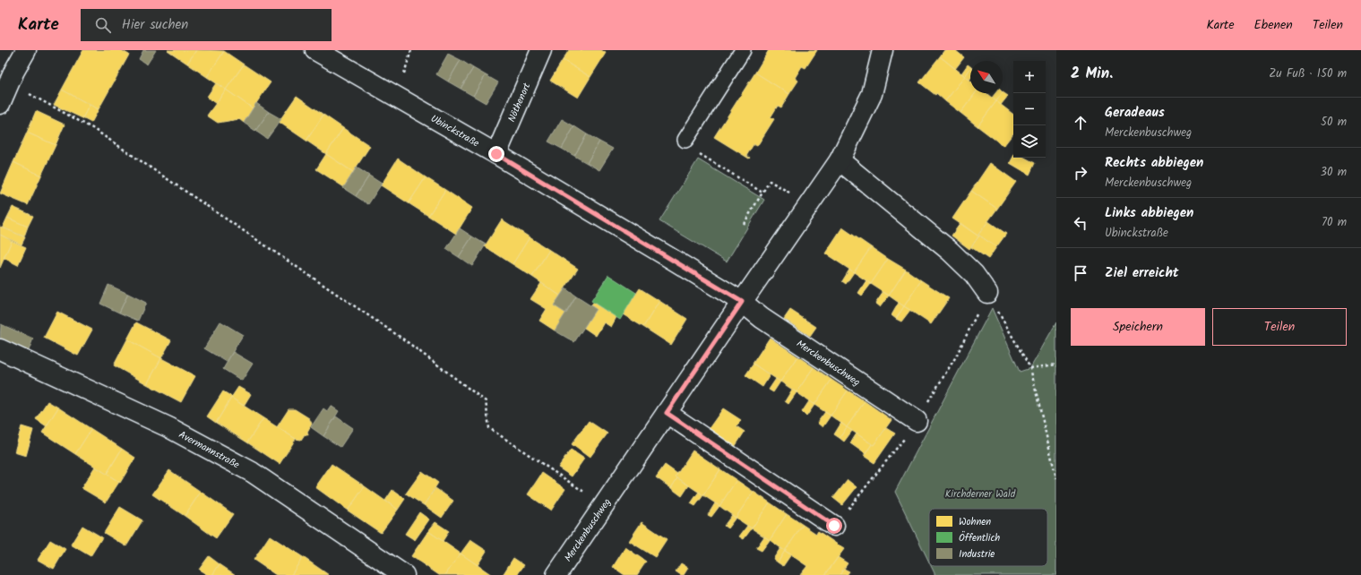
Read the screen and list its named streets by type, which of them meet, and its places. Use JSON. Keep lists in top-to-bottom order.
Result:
{
  "streets": {
    "street": [
      "Nöthenort",
      "Ubinckstraße",
      "Merckenbuschweg",
      "Avermannstraße"
    ]
  },
  "crossings": [
    ["Nöthenort", "Ubinckstraße"],
    ["Ubinckstraße", "Merckenbuschweg"]
  ],
  "parks": ["Kirchderner Wald"],
  "legend": ["Wohnen", "Öffentlich", "Industrie"],
  "north": "top left",
  "page": {
    "header": "Karte",
    "search": "Hier suchen",
    "nav": ["Karte", "Ebenen", "Teilen"],
    "heading": ["2 Min.", "Zu Fuß · 150 m"],
    "map_buttons": ["+", "−"],
    "list": [
      ["Geradeaus", "Merckenbuschweg", "50 m"],
      ["Rechts abbiegen", "Merckenbuschweg", "30 m"],
      ["Links abbiegen", "Ubinckstraße", "70 m"],
      "Ziel erreicht"
    ],
    "buttons": ["Speichern", "Teilen"]
  }
}
